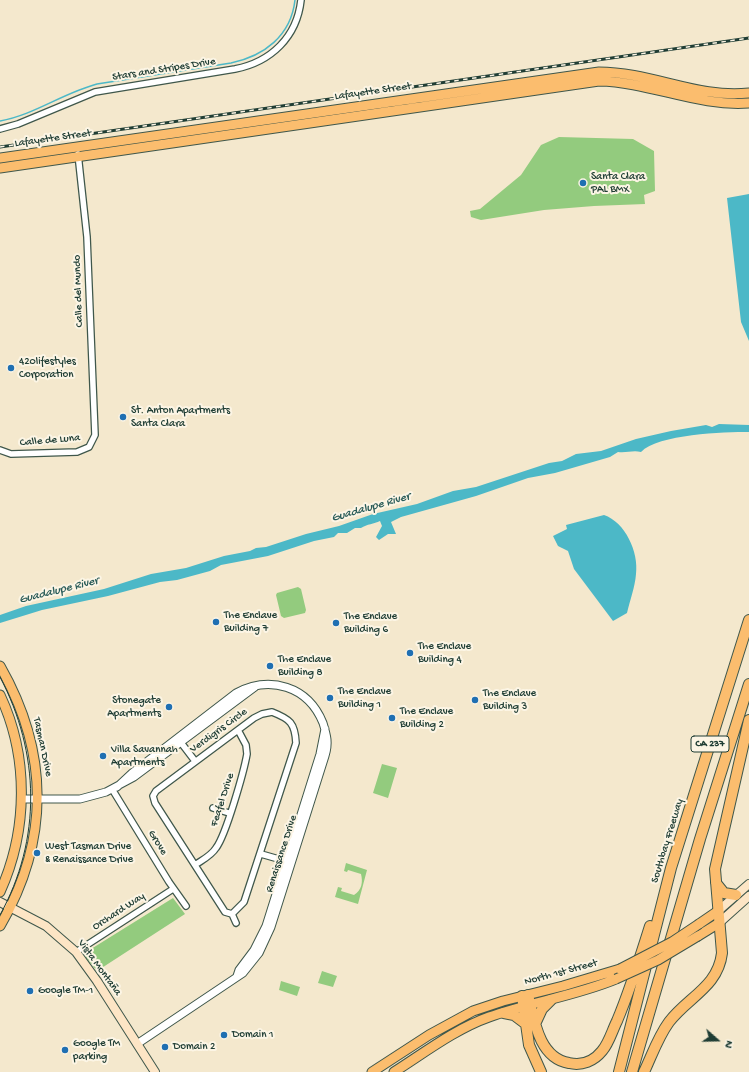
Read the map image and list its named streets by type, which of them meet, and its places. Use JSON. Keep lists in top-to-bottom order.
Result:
{
  "streets": {
    "highway": ["CA 237", "Southbay Freeway"],
    "main road": [
      "Lafayette Street",
      "Tasman Drive",
      "Vista Montaña",
      "North 1st Street"
    ],
    "street": [
      "Stars and Stripes Drive",
      "Calle del Mundo",
      "Calle de Luna",
      "Verdigris Circle",
      "Feafel Drive",
      "Grove",
      "Renaissance Drive",
      "Orchard Way"
    ]
  },
  "crossings": [
    ["Lafayette Street", "Calle del Mundo"],
    ["Calle del Mundo", "Calle de Luna"],
    ["Verdigris Circle", "Feafel Drive"],
    ["Tasman Drive", "Renaissance Drive"],
    ["Tasman Drive", "Vista Montaña"],
    ["Grove", "Renaissance Drive"],
    ["Grove", "Orchard Way"],
    ["Renaissance Drive", "Vista Montaña"],
    ["Orchard Way", "Vista Montaña"]
  ],
  "water": ["Guadalupe River"],
  "places": [
    "Santa Clara PAL BMX",
    "420lifestyles Corporation",
    "St. Anton Apartments Santa Clara",
    "The Enclave Building 7",
    "The Enclave Building 6",
    "The Enclave Building 4",
    "The Enclave Building 8",
    "The Enclave Building 1",
    "The Enclave Building 3",
    "Stonegate Apartments",
    "The Enclave Building 2",
    "Villa Savannah Apartments",
    "West Tasman Drive & Renaissance Drive",
    "Google TM-1",
    "Domain 1",
    "Domain 2",
    "Google TM parking"
  ],
  "north": "right"
}
